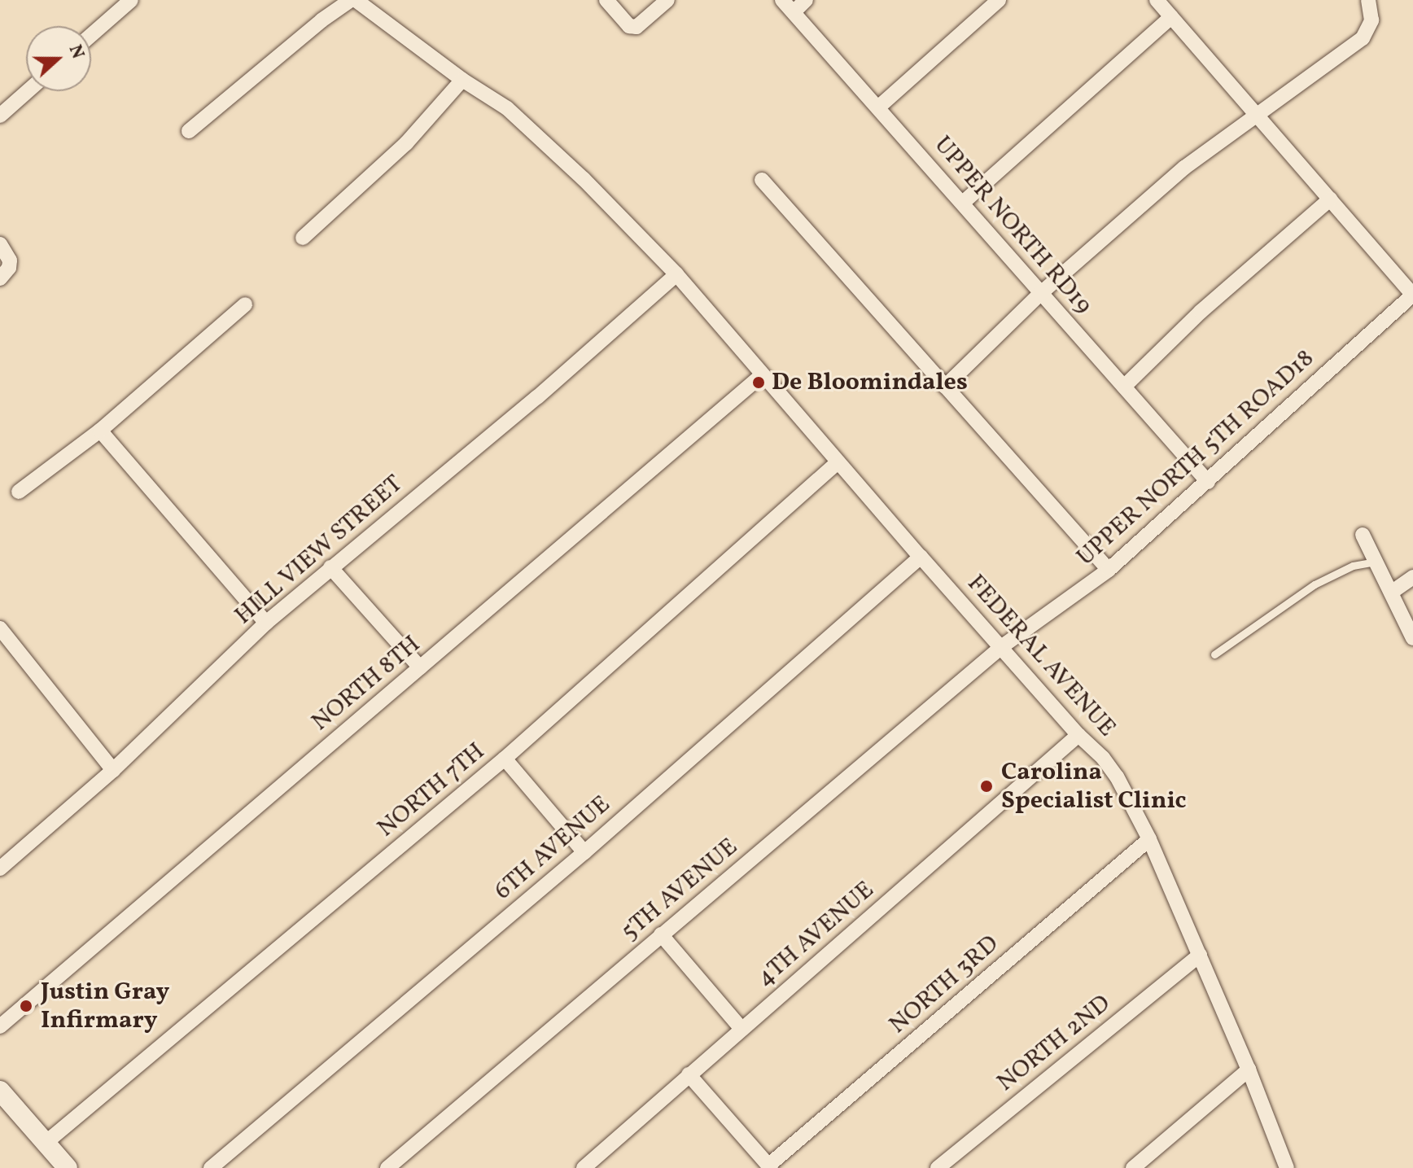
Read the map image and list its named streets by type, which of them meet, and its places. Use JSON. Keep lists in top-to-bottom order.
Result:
{
  "streets": {
    "street": [
      "UPPER NORTH RD19",
      "UPPER NORTH 5TH ROAD18",
      "HILL VIEW STREET",
      "FEDERAL AVENUE",
      "NORTH 8TH",
      "NORTH 7TH",
      "6TH AVENUE",
      "5TH AVENUE",
      "4TH AVENUE",
      "NORTH 3RD",
      "NORTH 2ND"
    ]
  },
  "crossings": [
    ["UPPER NORTH RD19", "UPPER NORTH 5TH ROAD18"],
    ["UPPER NORTH 5TH ROAD18", "FEDERAL AVENUE"],
    ["UPPER NORTH 5TH ROAD18", "5TH AVENUE"],
    ["HILL VIEW STREET", "FEDERAL AVENUE"],
    ["FEDERAL AVENUE", "NORTH 8TH"],
    ["FEDERAL AVENUE", "NORTH 7TH"],
    ["FEDERAL AVENUE", "6TH AVENUE"],
    ["FEDERAL AVENUE", "5TH AVENUE"],
    ["FEDERAL AVENUE", "4TH AVENUE"],
    ["FEDERAL AVENUE", "NORTH 3RD"],
    ["FEDERAL AVENUE", "NORTH 2ND"]
  ],
  "places": ["De Bloomindales", "Carolina Specialist Clinic", "Justin Gray Infirmary"],
  "north": "right"
}
